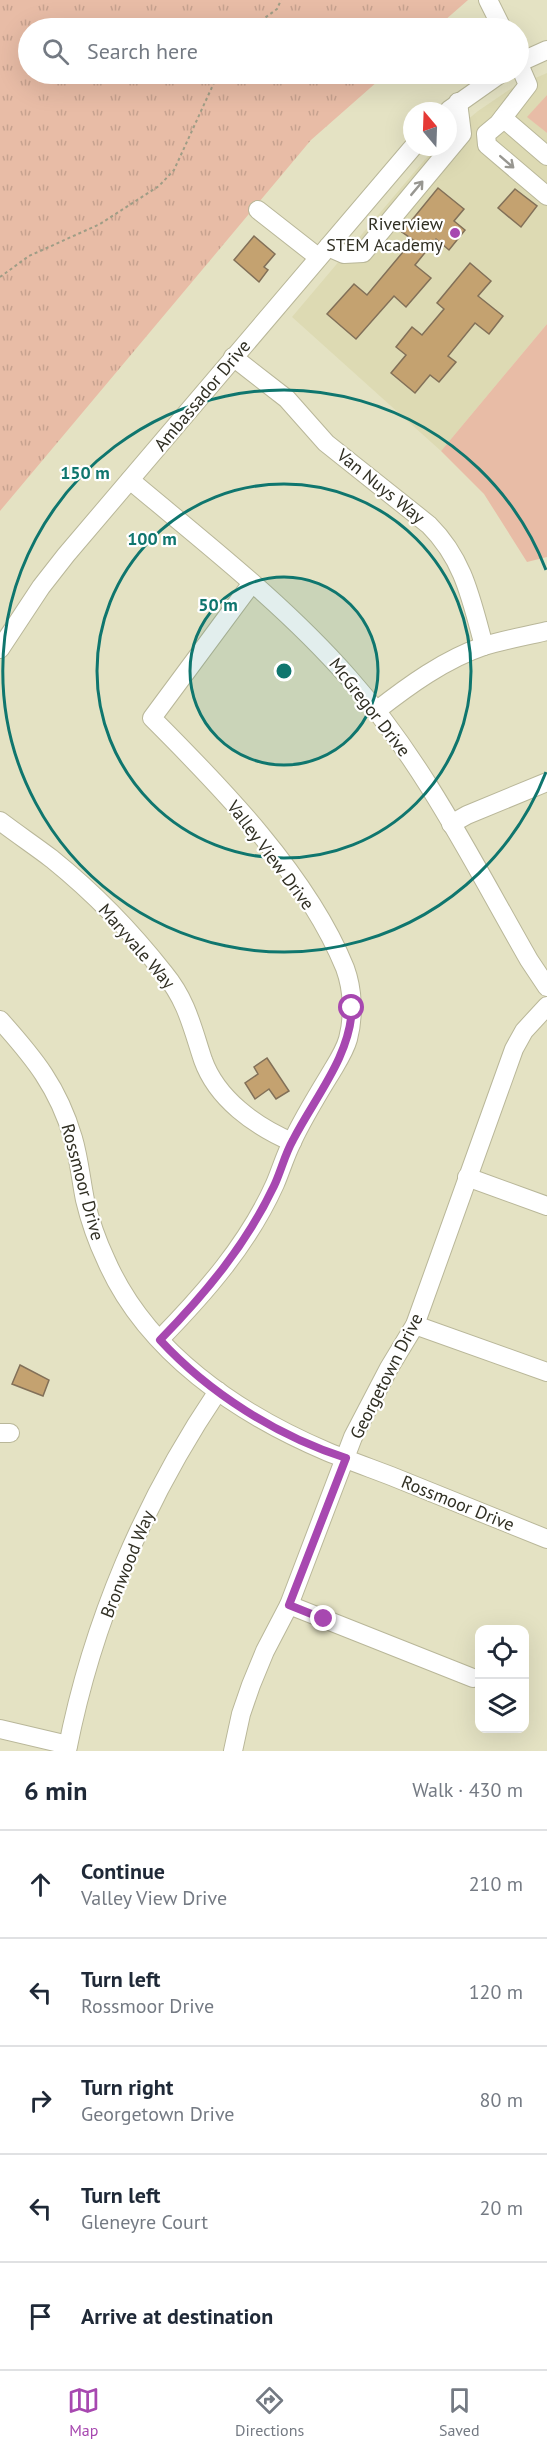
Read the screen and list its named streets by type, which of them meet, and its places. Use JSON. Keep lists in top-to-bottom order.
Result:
{
  "streets": {
    "street": [
      "Ambassador Drive",
      "Van Nuys Way",
      "McGregor Drive",
      "Valley View Drive",
      "Maryvale Way",
      "Rossmoor Drive",
      "Georgetown Drive",
      "Bronwood Way"
    ]
  },
  "crossings": [
    ["Ambassador Drive", "Van Nuys Way"],
    ["Ambassador Drive", "McGregor Drive"],
    ["McGregor Drive", "Valley View Drive"],
    ["Valley View Drive", "Maryvale Way"],
    ["Valley View Drive", "Rossmoor Drive"],
    ["Rossmoor Drive", "Georgetown Drive"],
    ["Rossmoor Drive", "Bronwood Way"]
  ],
  "places": ["Riverview STEM Academy"],
  "north": "top",
  "page": {
    "search": "Search here",
    "heading": ["6 min", "Walk · 430 m"],
    "list": [
      ["Continue", "Valley View Drive", "210 m"],
      ["Turn left", "Rossmoor Drive", "120 m"],
      ["Turn right", "Georgetown Drive", "80 m"],
      ["Turn left", "Gleneyre Court", "20 m"],
      "Arrive at destination"
    ],
    "nav": ["Map", "Directions", "Saved"]
  },
  "rings": ["150 m", "100 m", "50 m"]
}
